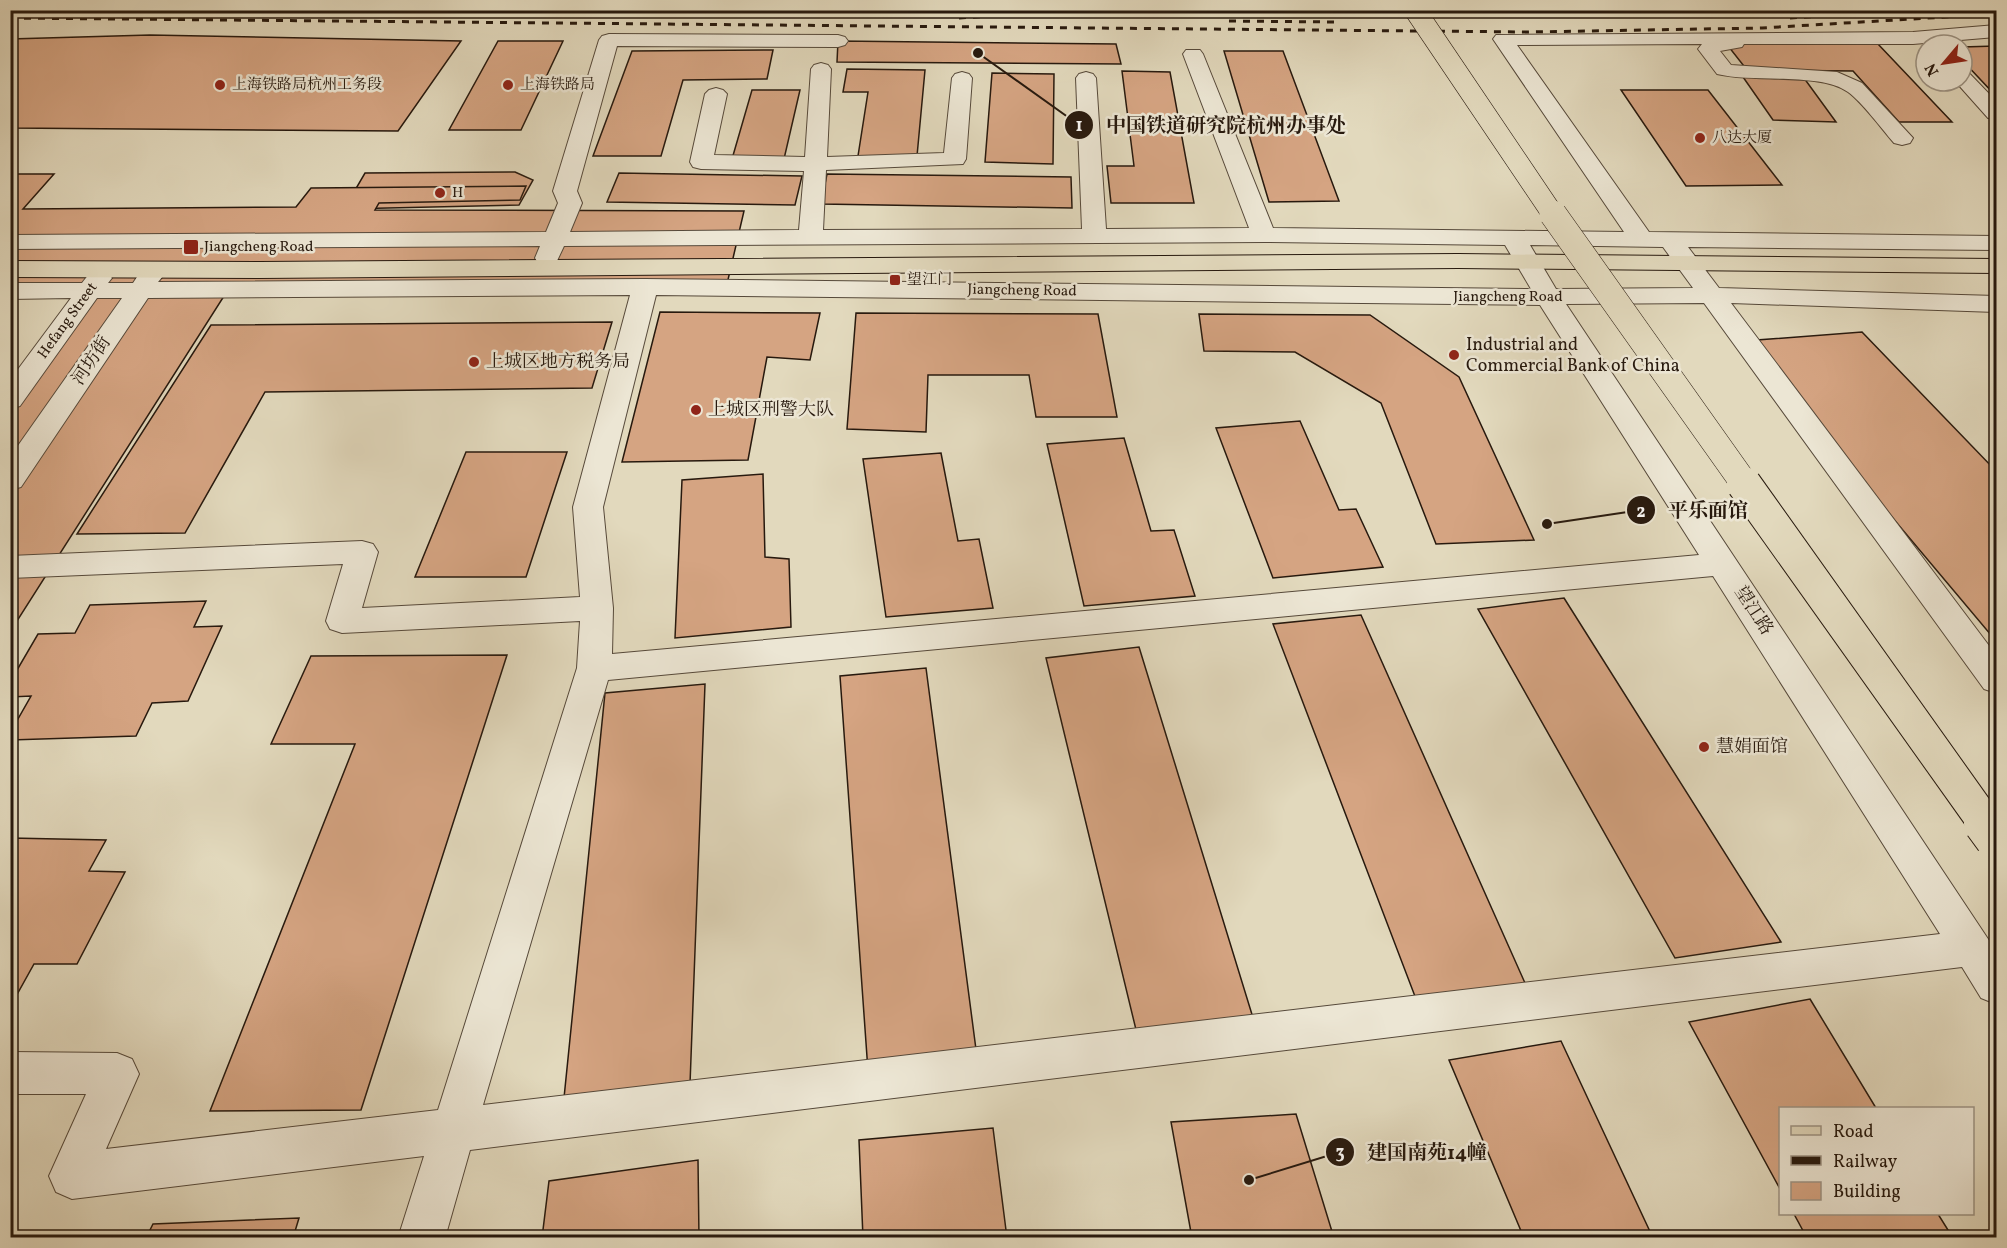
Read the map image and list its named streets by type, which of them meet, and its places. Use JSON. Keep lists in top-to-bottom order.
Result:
{
  "streets": {
    "main road": ["Jiangcheng Road"],
    "street": ["Hefang Street", "河坊街", "望江路"]
  },
  "crossings": [
    ["Jiangcheng Road", "Hefang Street"],
    ["Jiangcheng Road", "河坊街"],
    ["Jiangcheng Road", "望江路"]
  ],
  "places": {
    "other": [
      "中国铁道研究院杭州办事处",
      "上海铁路局杭州工务段",
      "上海铁路局",
      "八达大厦",
      "H",
      "Industrial and Commercial Bank of China",
      "上城区地方税务局",
      "上城区刑警大队",
      "平乐面馆",
      "慧娟面馆",
      "建国南苑14幢"
    ],
    "transit": ["Jiangcheng Road", "望江门"]
  },
  "legend": ["Road", "Railway", "Building"],
  "north": "bottom left"
}
